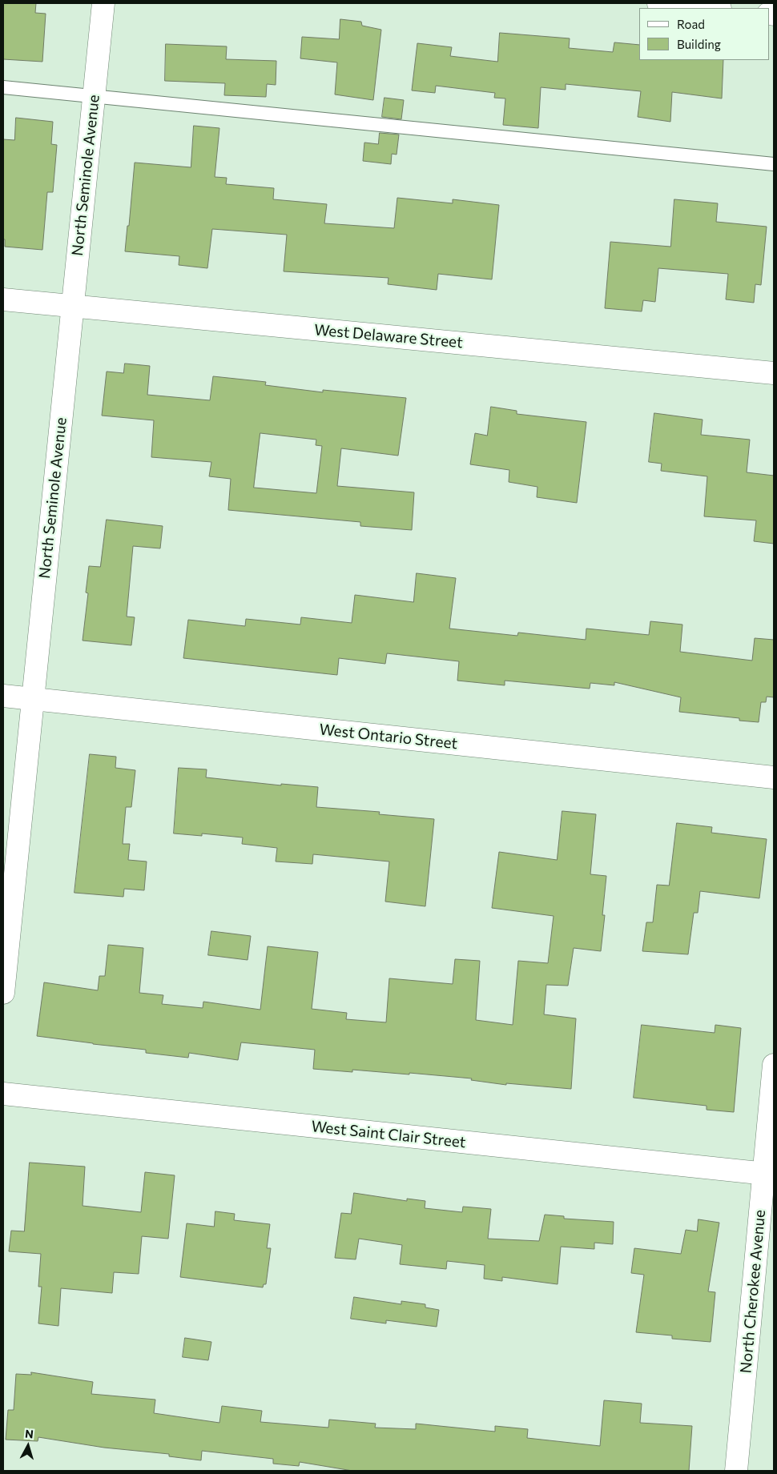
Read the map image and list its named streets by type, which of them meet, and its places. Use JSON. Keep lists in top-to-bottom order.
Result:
{
  "streets": {
    "street": [
      "North Seminole Avenue",
      "West Delaware Street",
      "West Ontario Street",
      "West Saint Clair Street",
      "North Cherokee Avenue"
    ]
  },
  "crossings": [
    ["North Seminole Avenue", "West Delaware Street"],
    ["North Seminole Avenue", "West Ontario Street"],
    ["West Saint Clair Street", "North Cherokee Avenue"]
  ],
  "legend": ["Road", "Building"],
  "north": "top"
}
